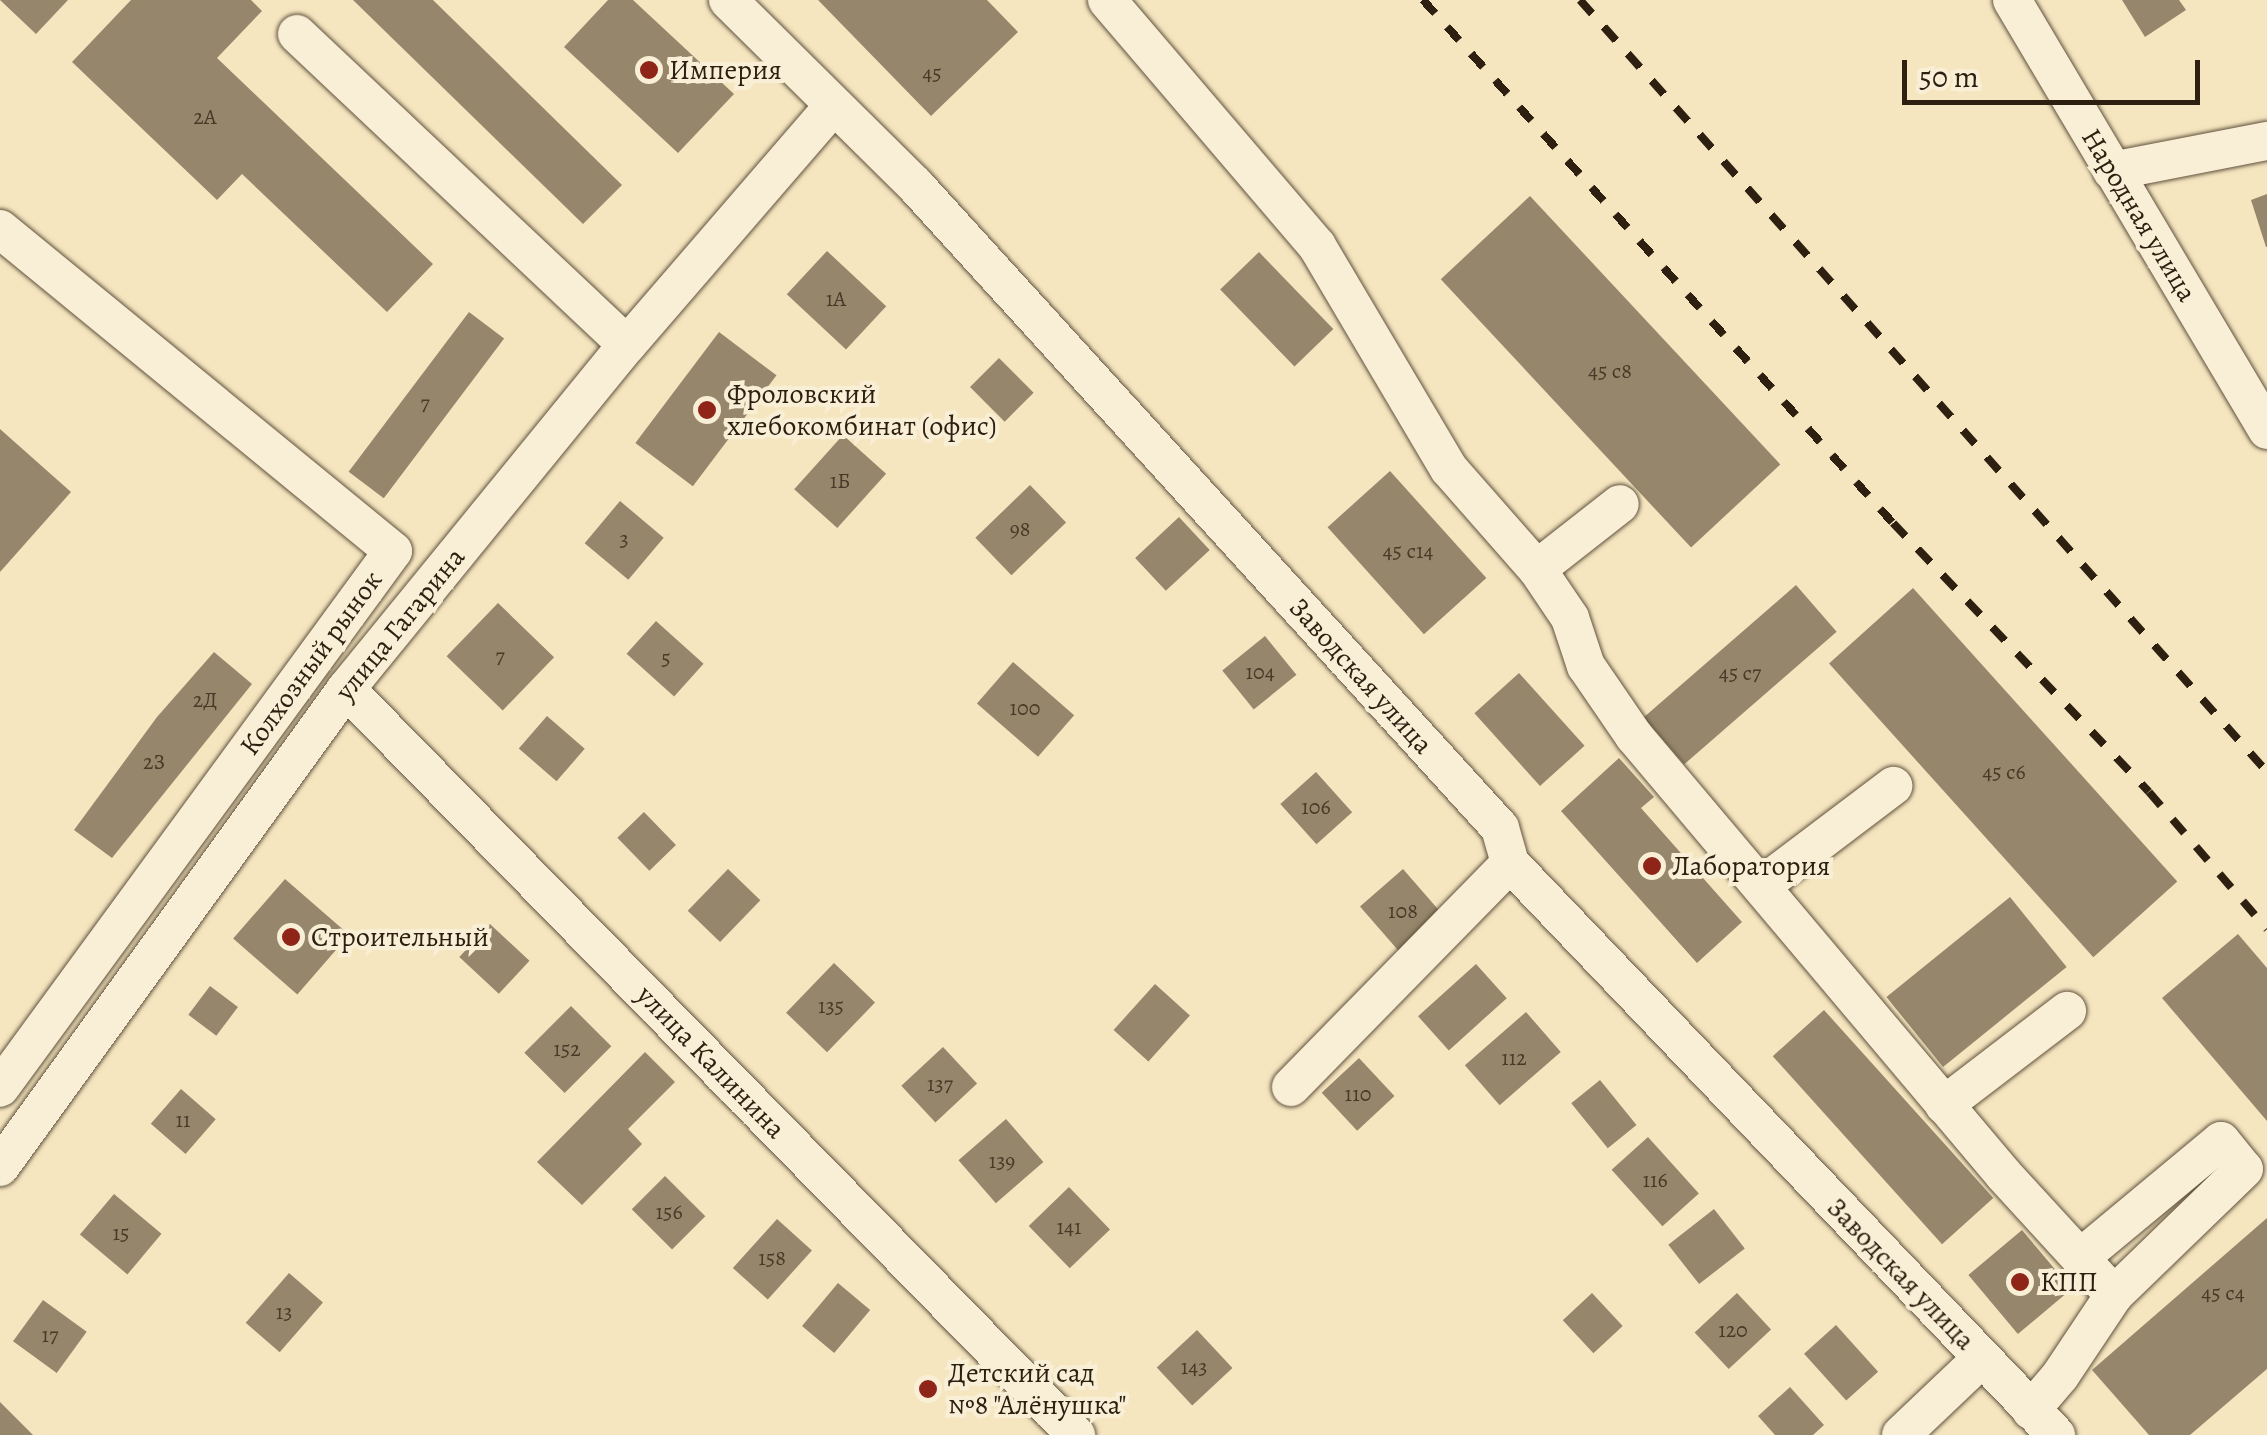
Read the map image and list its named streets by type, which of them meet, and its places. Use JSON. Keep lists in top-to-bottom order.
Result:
{
  "streets": {
    "street": [
      "Народная улица",
      "улица Гагарина",
      "Колхозный рынок",
      "Заводская улица",
      "улица Калинина"
    ]
  },
  "crossings": [
    ["улица Гагарина", "Заводская улица"],
    ["улица Гагарина", "улица Калинина"]
  ],
  "places": [
    "Империя",
    "Фроловский хлебокомбинат (офис)",
    "Лаборатория",
    "Строительный",
    "КПП",
    "Детский сад №8 \"Алёнушка\""
  ],
  "house_numbers": [
    "45",
    "2А",
    "1А",
    "45 с8",
    "7",
    "1Б",
    "98",
    "3",
    "45 с14",
    "7",
    "5",
    "104",
    "45 с7",
    "2Д",
    "100",
    "2З",
    "45 с6",
    "106",
    "108",
    "135",
    "152",
    "112",
    "137",
    "110",
    "11",
    "139",
    "116",
    "156",
    "141",
    "15",
    "158",
    "45 с4",
    "13",
    "120",
    "17",
    "143"
  ],
  "scale_bar": "50 m"
}
